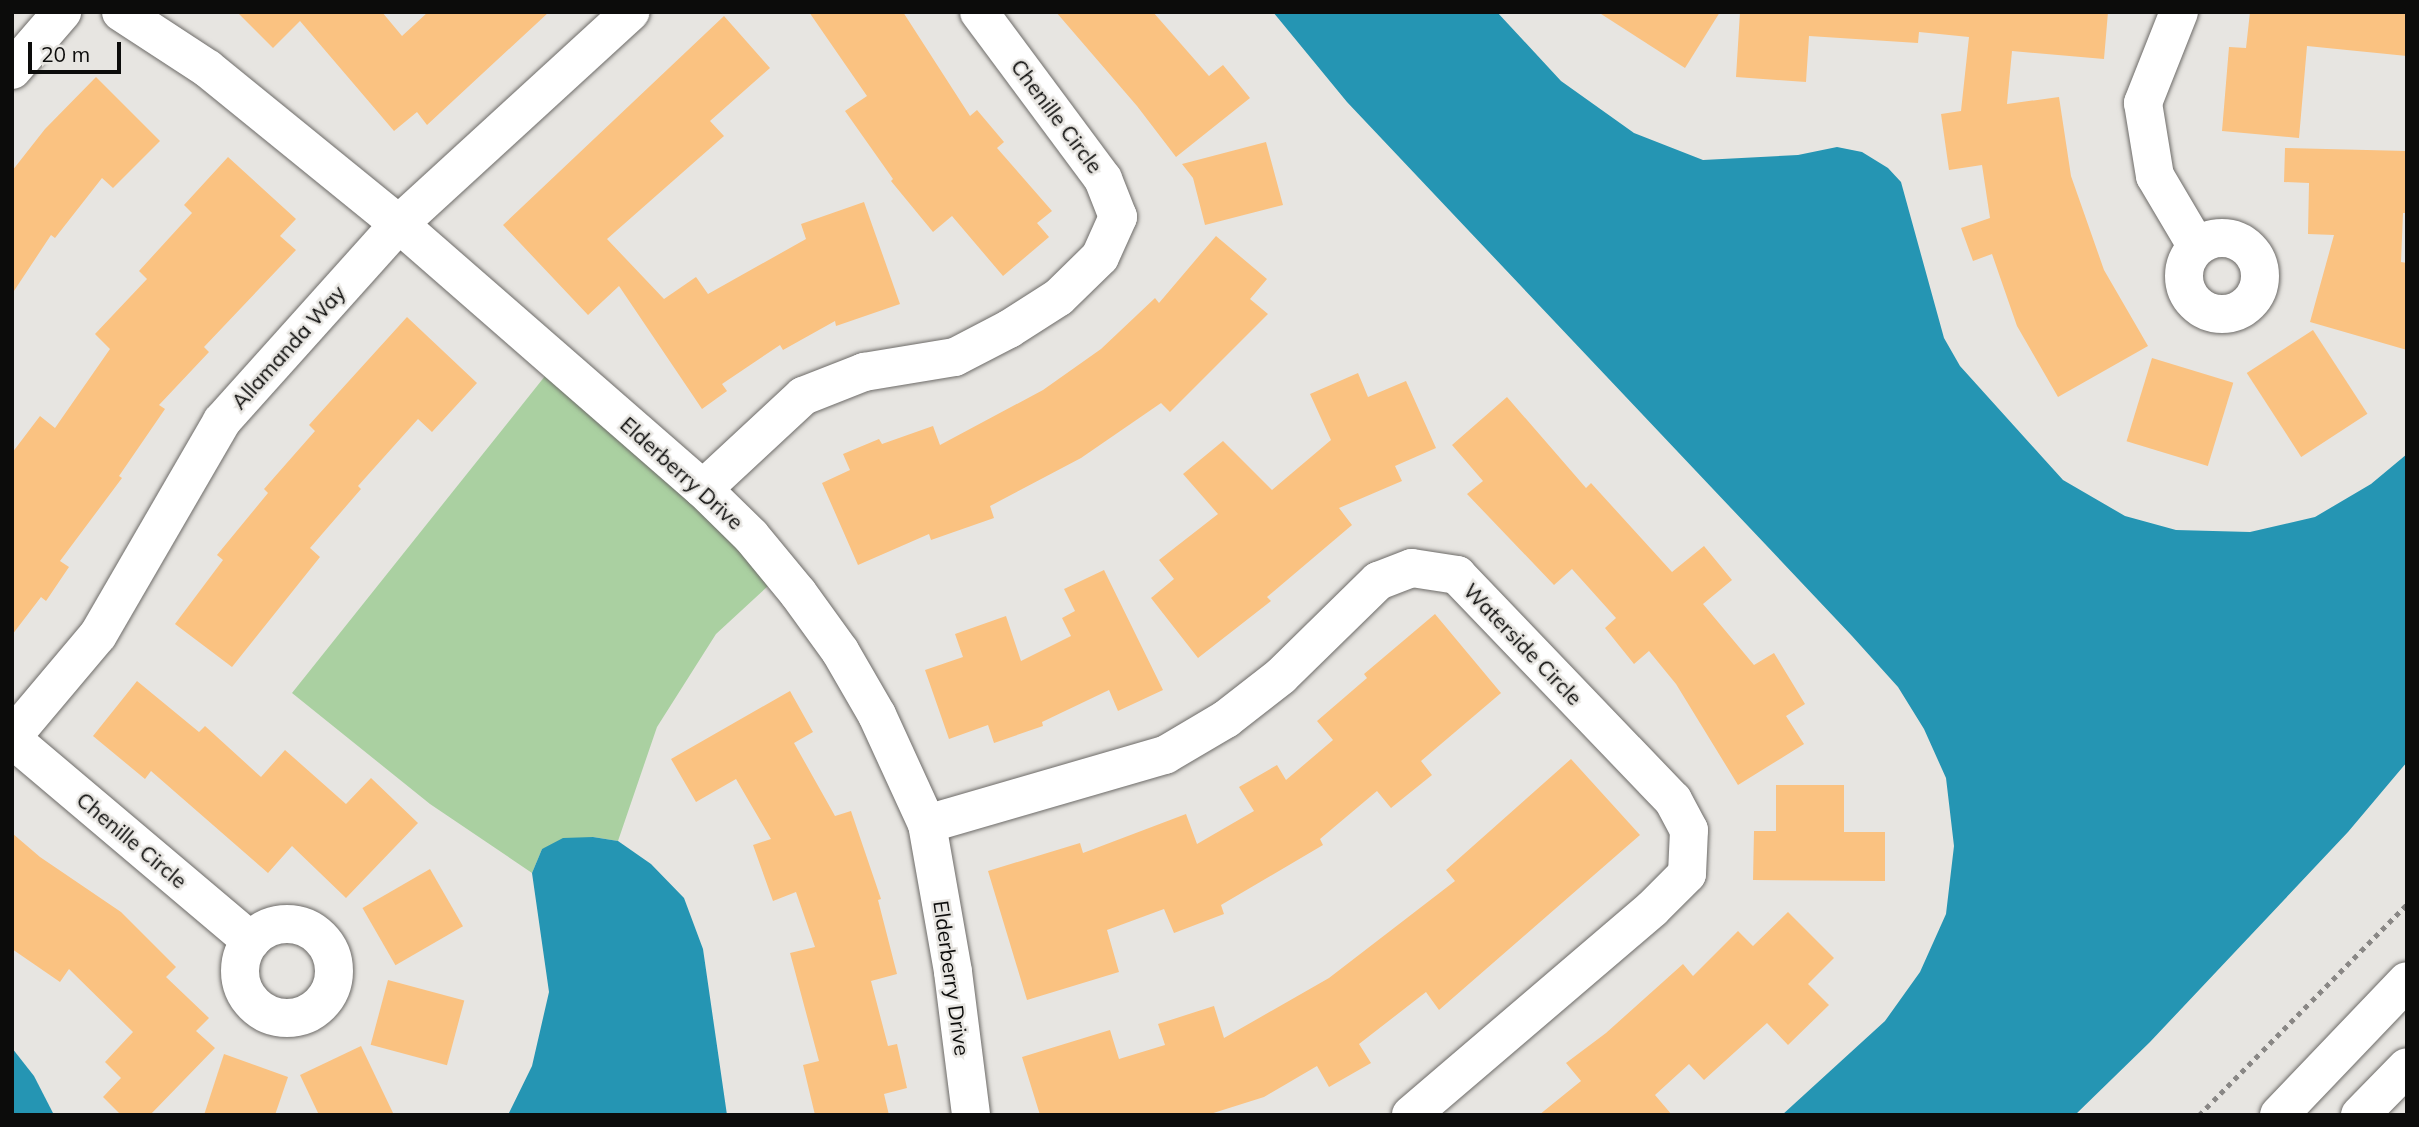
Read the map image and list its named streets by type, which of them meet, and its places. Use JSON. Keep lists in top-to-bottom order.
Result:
{
  "streets": {
    "street": [
      "Chenille Circle",
      "Allamanda Way",
      "Elderberry Drive",
      "Waterside Circle"
    ]
  },
  "crossings": [
    ["Chenille Circle", "Allamanda Way"],
    ["Chenille Circle", "Elderberry Drive"],
    ["Allamanda Way", "Elderberry Drive"],
    ["Elderberry Drive", "Waterside Circle"]
  ],
  "scale_bar": "20 m"
}
